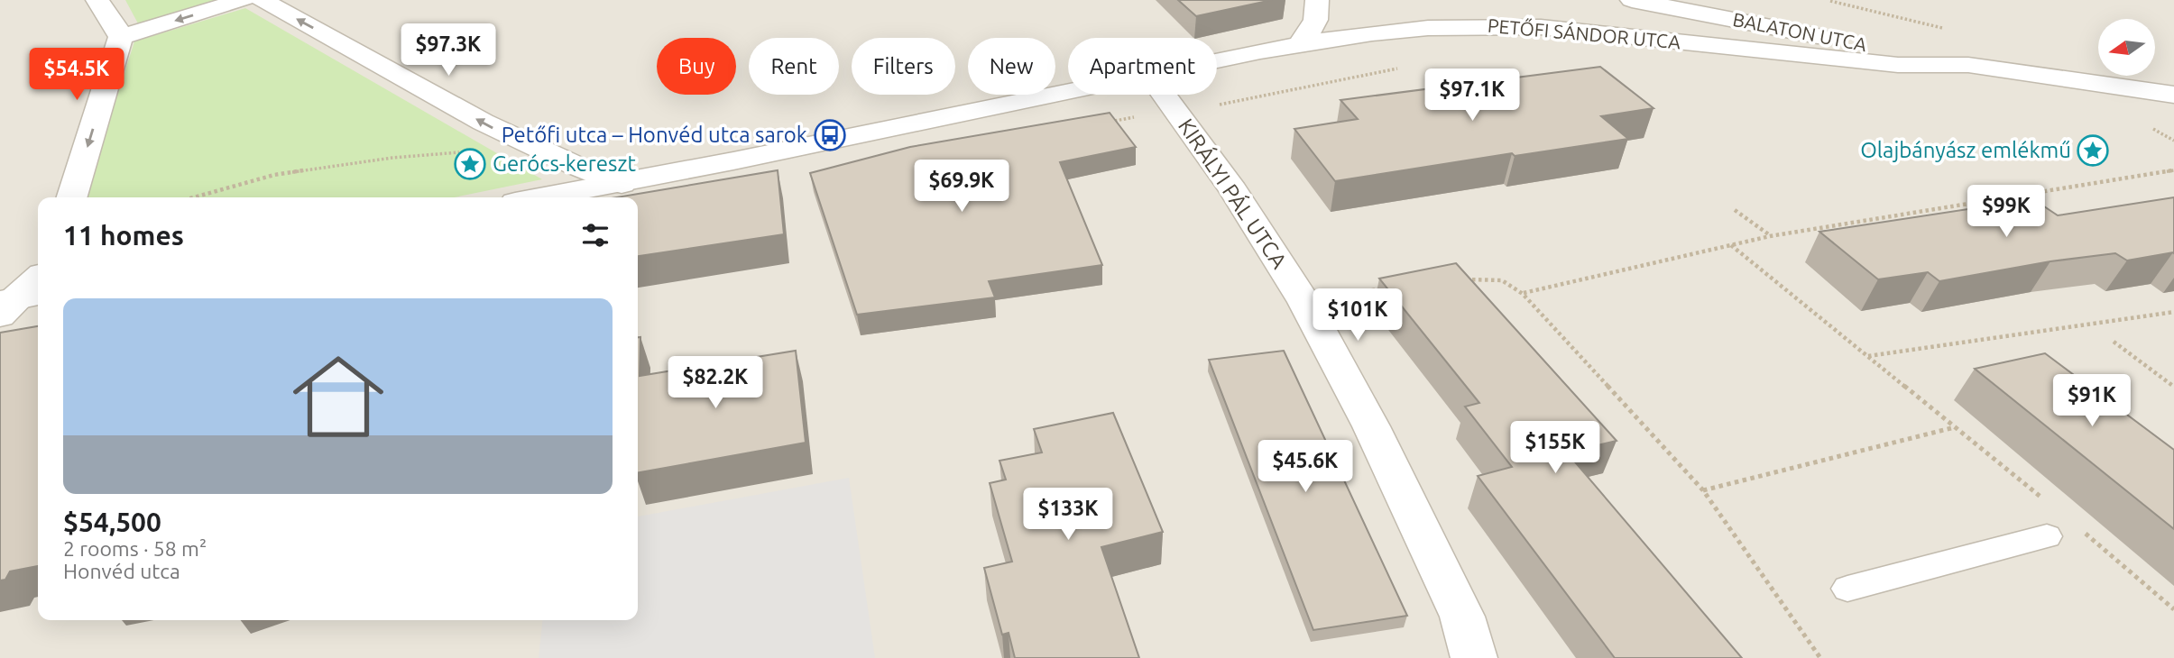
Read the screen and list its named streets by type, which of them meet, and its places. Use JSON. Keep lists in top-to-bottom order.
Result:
{
  "streets": {
    "street": ["BALATON UTCA", "PETŐFI SÁNDOR UTCA", "KIRÁLYI PÁL UTCA"]
  },
  "crossings": [
    ["BALATON UTCA", "PETŐFI SÁNDOR UTCA"]
  ],
  "places": {
    "bus stop": ["Petőfi utca – Honvéd utca sarok"],
    "place": ["Olajbányász emlékmű", "Gerócs-kereszt"]
  },
  "north": "left",
  "page": {
    "price": [
      "$97.3K",
      "$54.5K",
      "$97.1K",
      "$69.9K",
      "$99K",
      "$101K",
      "$82.2K",
      "$91K",
      "$155K",
      "$45.6K",
      "$133K"
    ],
    "chip": [
      "Buy",
      "Rent",
      "Filters",
      "New",
      "Apartment"
    ],
    "heading": "11 homes",
    "list": [
      {
        "name": "$54,500",
        "note": "2 rooms · 58 m² · Honvéd utca"
      }
    ]
  }
}
